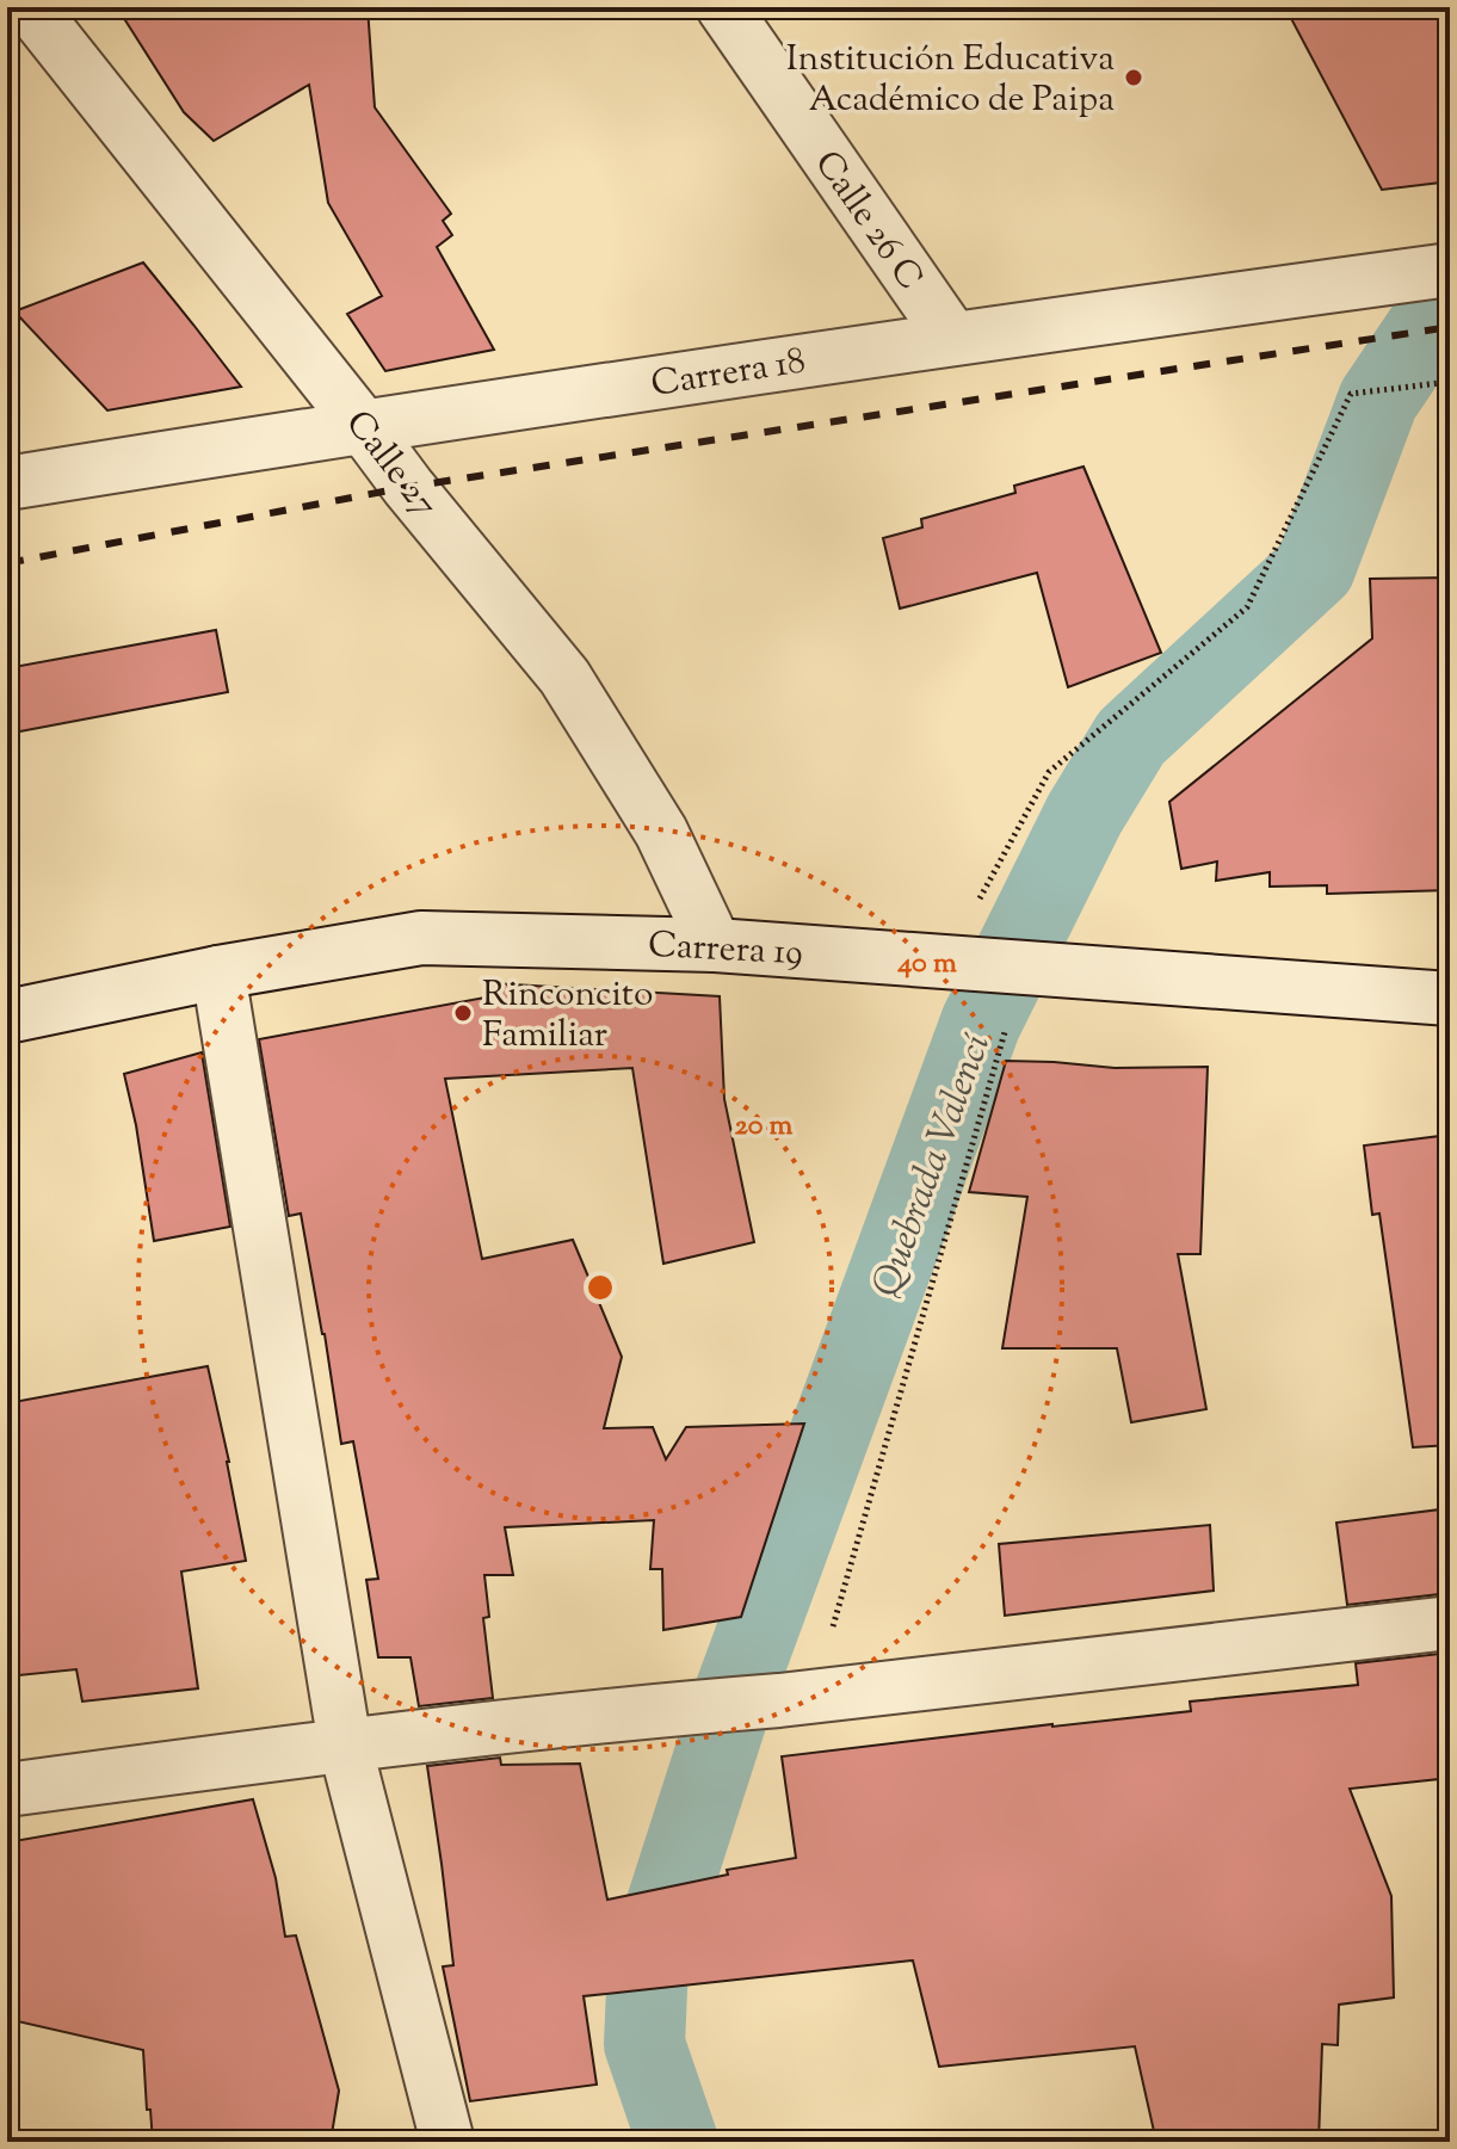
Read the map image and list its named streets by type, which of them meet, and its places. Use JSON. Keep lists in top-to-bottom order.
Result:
{
  "streets": {
    "street": [
      "Calle 26 C",
      "Carrera 18",
      "Calle 27",
      "Carrera 19"
    ]
  },
  "crossings": [
    ["Calle 26 C", "Carrera 18"],
    ["Carrera 18", "Calle 27"],
    ["Calle 27", "Carrera 19"]
  ],
  "water": ["Quebrada Valencí"],
  "places": ["Institución Educativa Académico de Paipa", "Rinconcito Familiar"],
  "rings": ["40 m", "20 m"]
}
